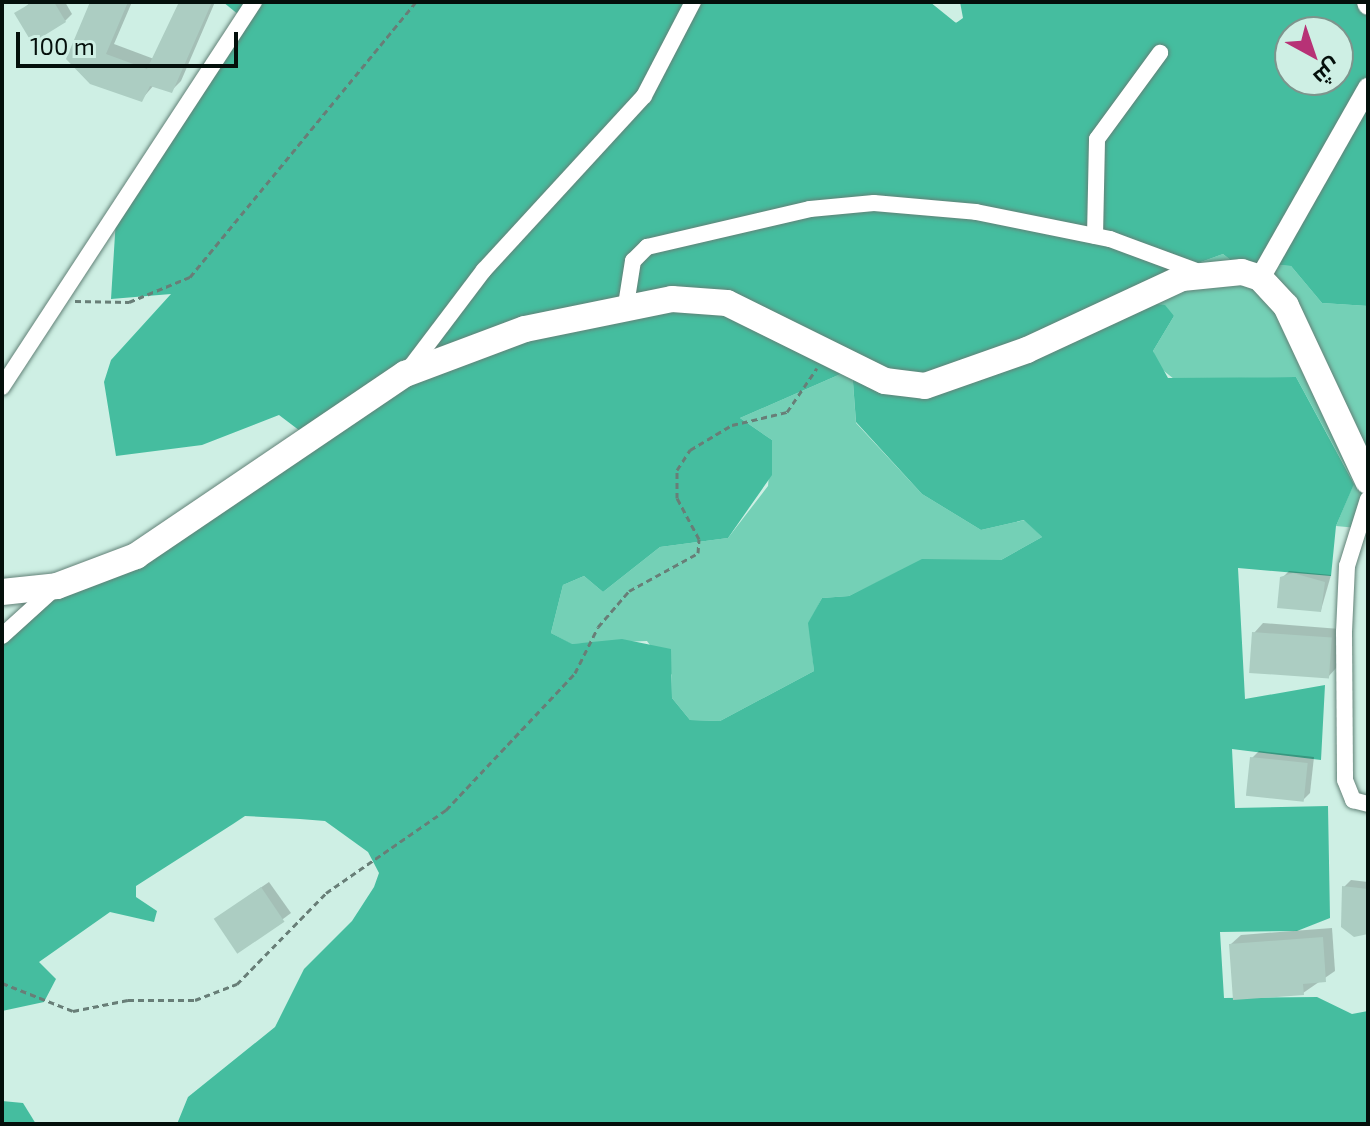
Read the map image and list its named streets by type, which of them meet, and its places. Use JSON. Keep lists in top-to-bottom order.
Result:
{
  "scale_bar": "100 m",
  "north": "bottom right"
}
